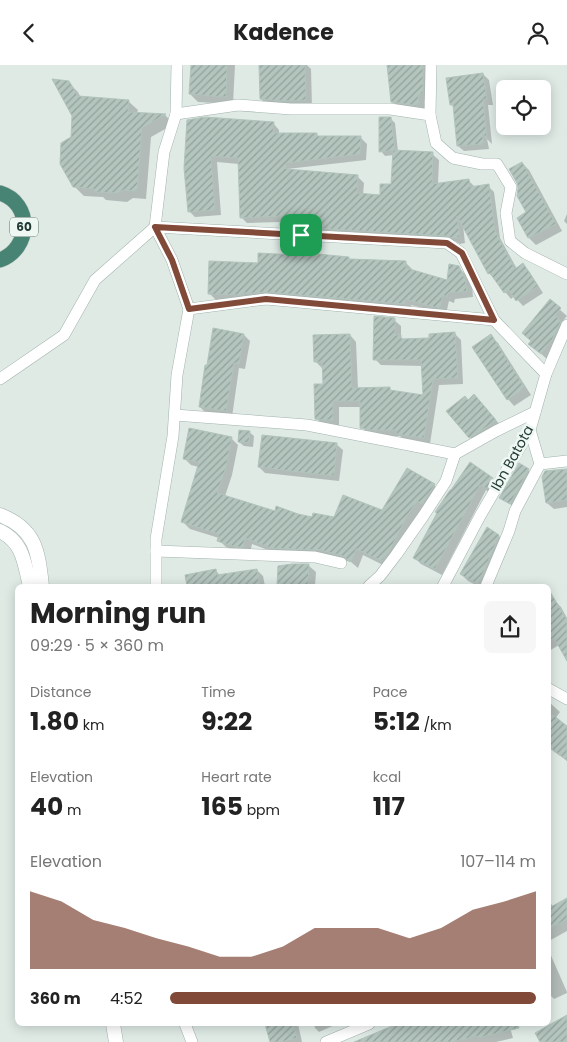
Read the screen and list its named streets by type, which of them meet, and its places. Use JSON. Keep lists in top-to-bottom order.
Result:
{
  "streets": {
    "highway": ["60"],
    "street": ["Ibn Batota"]
  },
  "page": {
    "header": "Kadence",
    "heading": ["Morning run", "09:29 · 5 × 360 m"],
    "stats": [
      ["Distance", "1.80 km"],
      ["Time", "9:22"],
      ["Pace", "5:12 /km"],
      ["Elevation", "40 m"],
      ["Heart rate", "165 bpm"],
      ["kcal", "117"]
    ],
    "chart": ["Elevation", "107–114 m"],
    "list": [
      {
        "name": "360 m",
        "note": "4:52"
      }
    ]
  }
}
